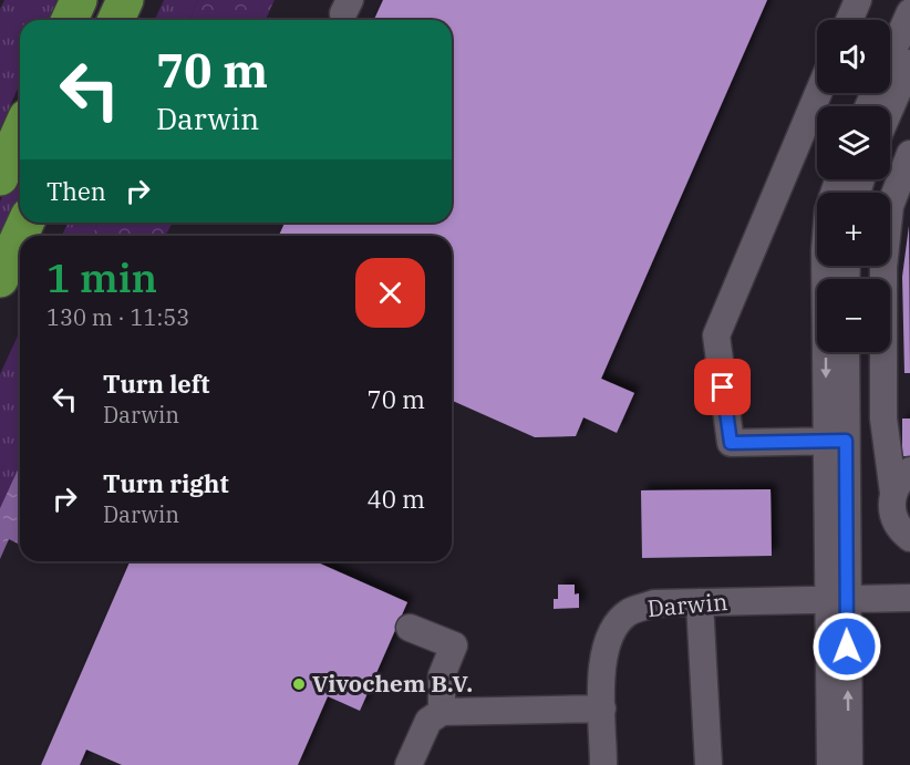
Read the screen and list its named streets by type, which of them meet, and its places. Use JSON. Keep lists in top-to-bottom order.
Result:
{
  "streets": {
    "street": ["Darwin"]
  },
  "places": ["Vivochem B.V."],
  "page": {
    "map_buttons": ["+", "−"],
    "turn": ["70 m", "Darwin"],
    "then": "Then",
    "heading": ["1 min", "130 m · 11:53"],
    "list": [
      {
        "name": "Turn left",
        "note": "Darwin",
        "value": "70 m"
      },
      {
        "name": "Turn right",
        "note": "Darwin",
        "value": "40 m"
      }
    ]
  }
}
